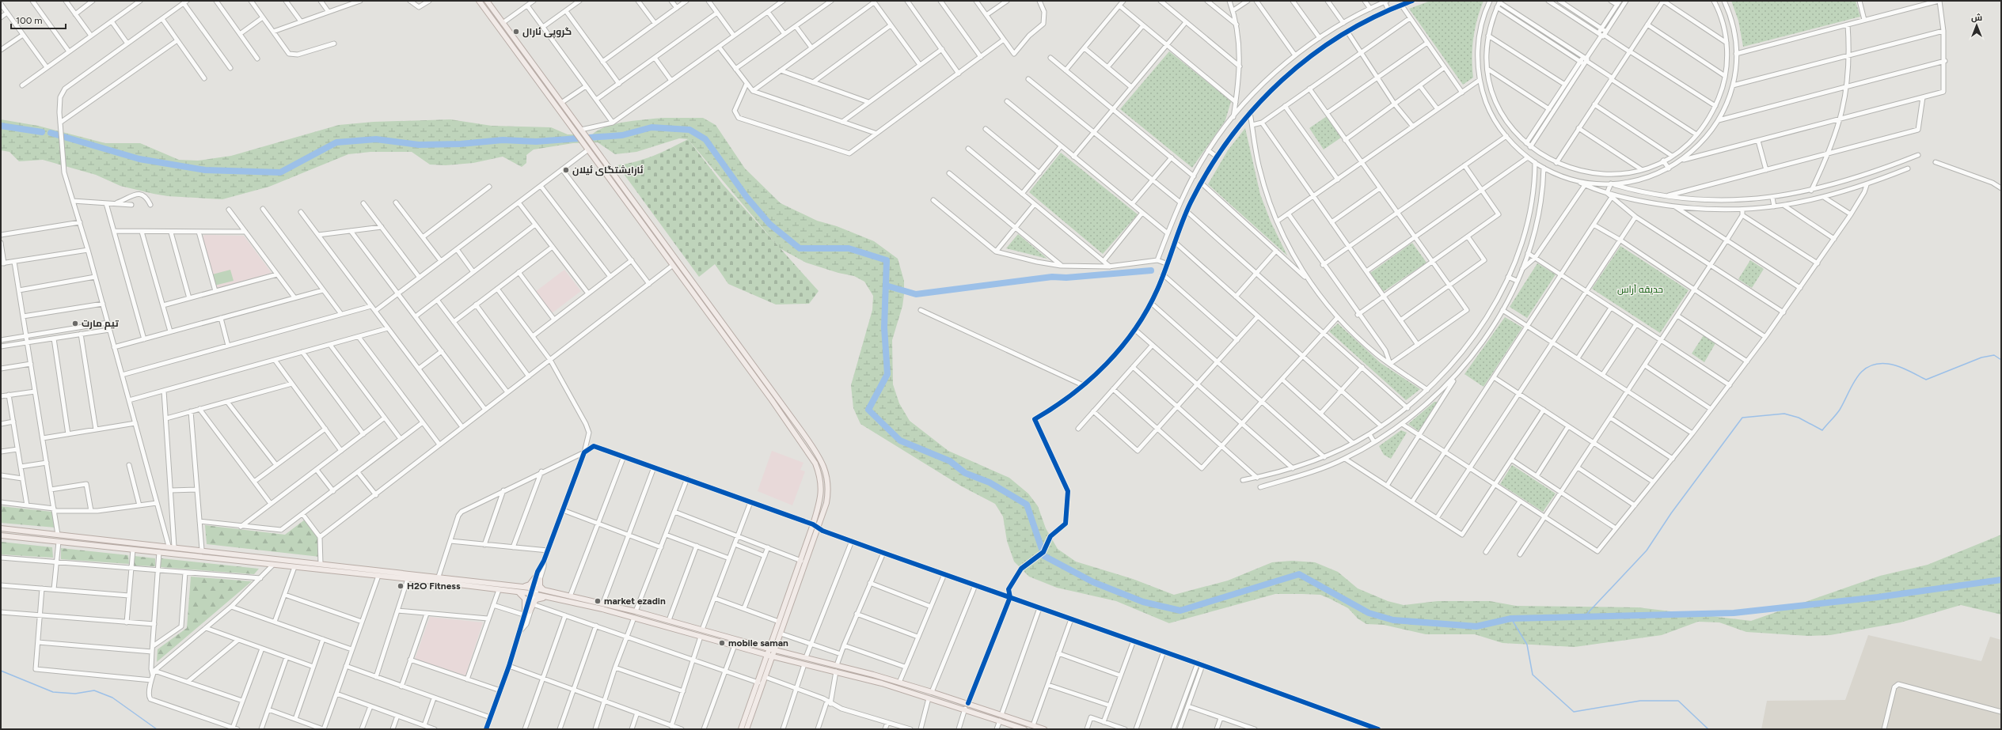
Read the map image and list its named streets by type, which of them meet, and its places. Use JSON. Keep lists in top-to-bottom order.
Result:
{
  "parks": ["حديقه آراس"],
  "places": [
    "گروپی ئارال",
    "ئارایشتگای ئیلان",
    "تیم مارت",
    "H2O Fitness",
    "market ezadin",
    "mobile saman"
  ],
  "scale_bar": "100 m",
  "north": "top"
}
